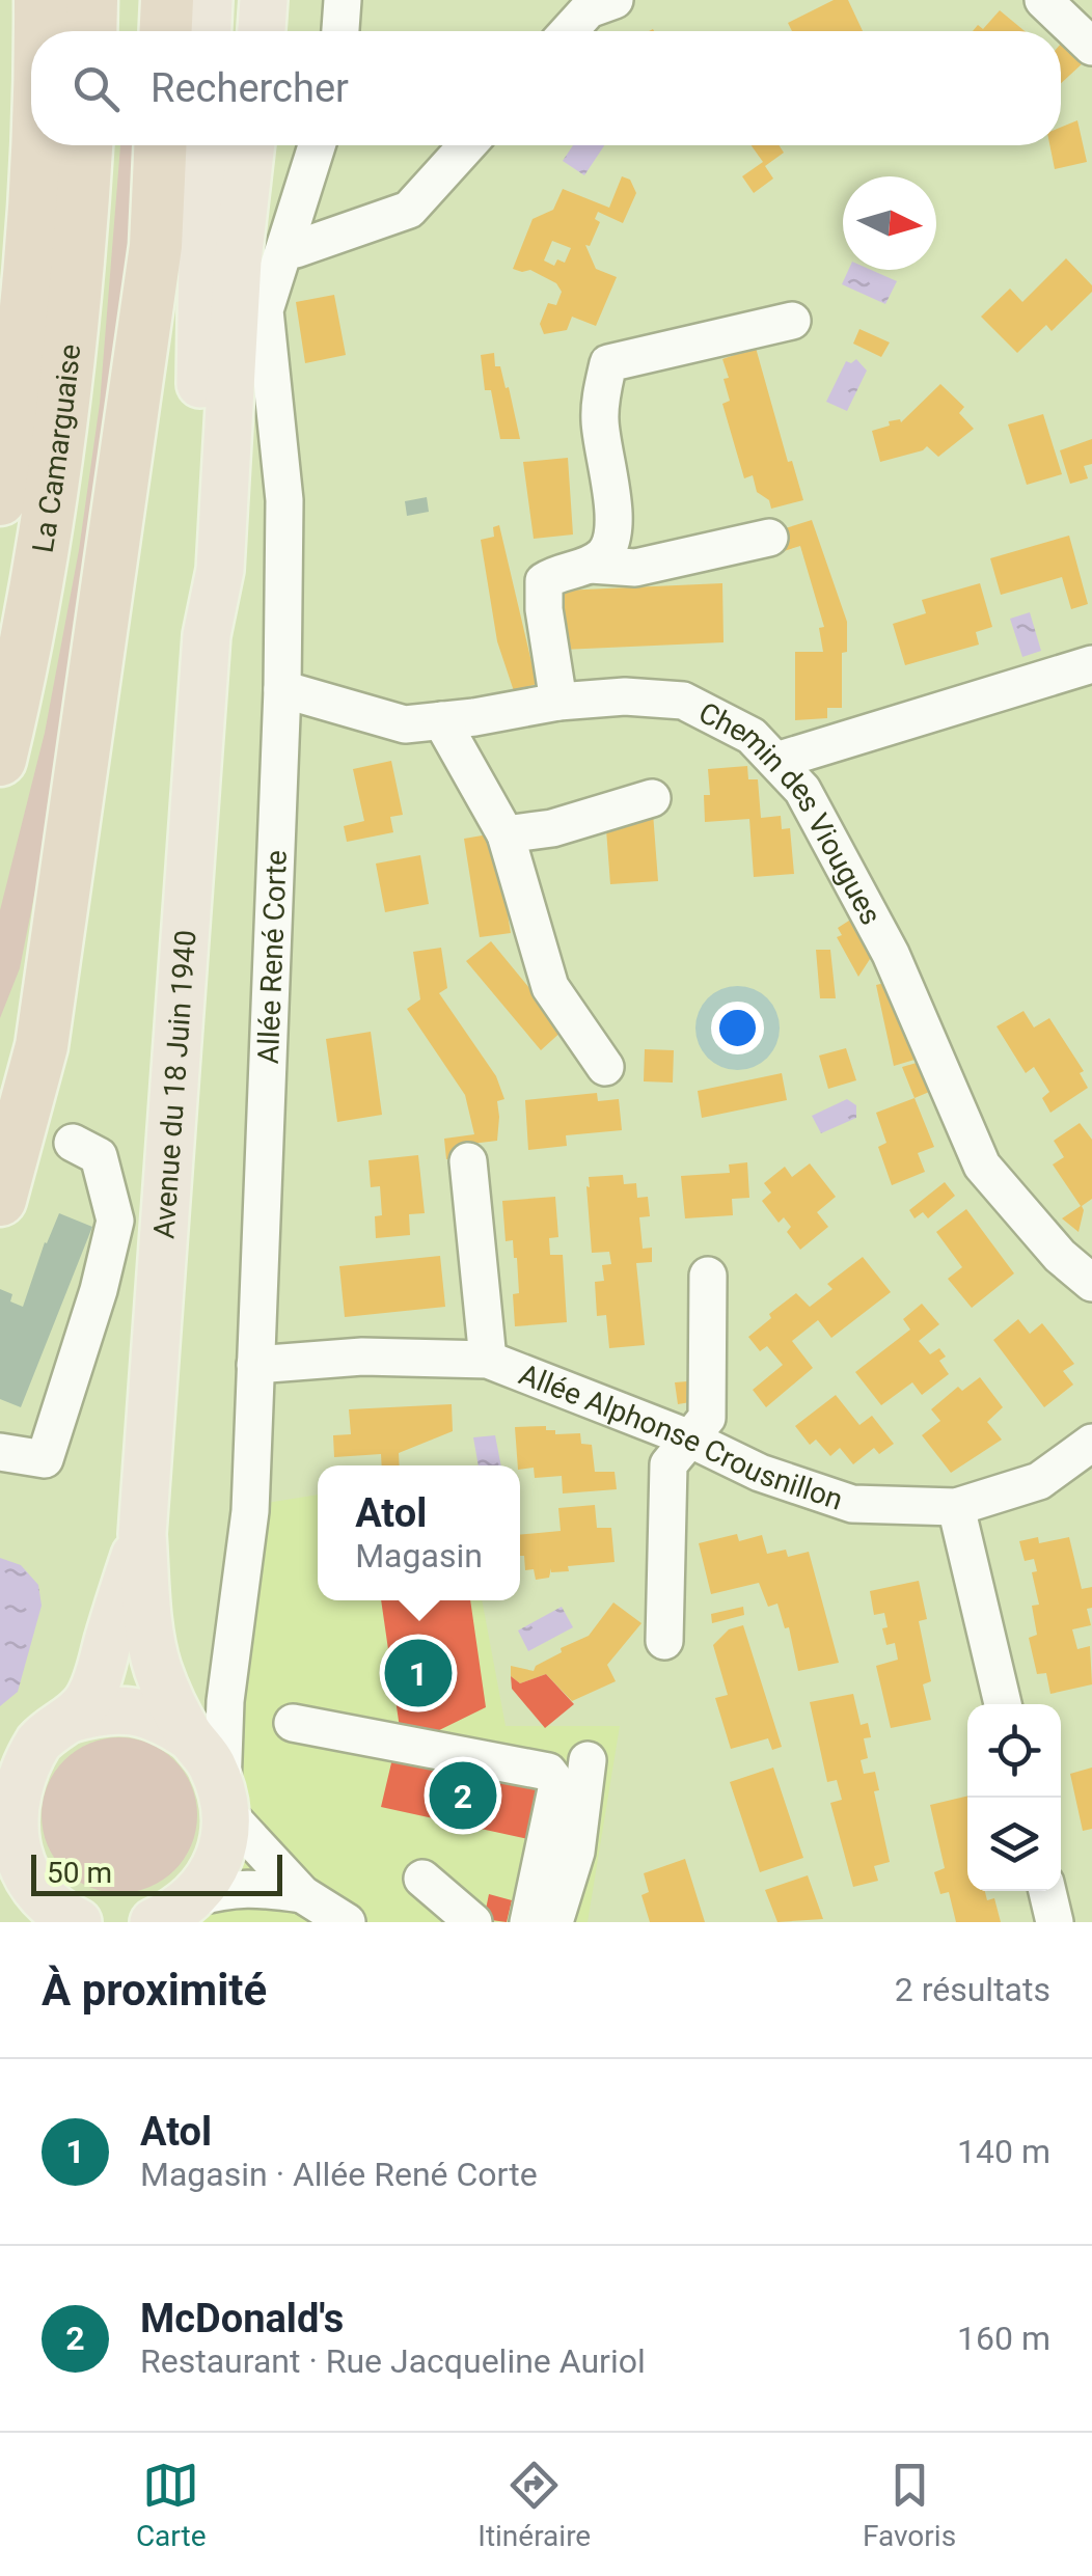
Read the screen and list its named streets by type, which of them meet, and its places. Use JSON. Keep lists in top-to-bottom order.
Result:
{
  "streets": {
    "highway": ["La Camarguaise"],
    "main road": ["Avenue du 18 Juin 1940"],
    "street": ["Chemin des Viougues", "Allée René Corte", "Allée Alphonse Crousnillon"]
  },
  "crossings": [
    ["Chemin des Viougues", "Allée René Corte"],
    ["Allée René Corte", "Avenue du 18 Juin 1940"],
    ["Allée René Corte", "Allée Alphonse Crousnillon"]
  ],
  "scale_bar": "50 m",
  "north": "right",
  "page": {
    "search": "Rechercher",
    "popup": ["Atol", "Magasin"],
    "pins": ["1", "2"],
    "scale": "50 m",
    "heading": ["À proximité", "2 résultats"],
    "list": [
      {
        "mark": "1",
        "name": "Atol",
        "note": "Magasin · Allée René Corte",
        "value": "140 m"
      },
      {
        "mark": "2",
        "name": "McDonald's",
        "note": "Restaurant · Rue Jacqueline Auriol",
        "value": "160 m"
      }
    ],
    "nav": ["Carte", "Itinéraire", "Favoris"]
  }
}
